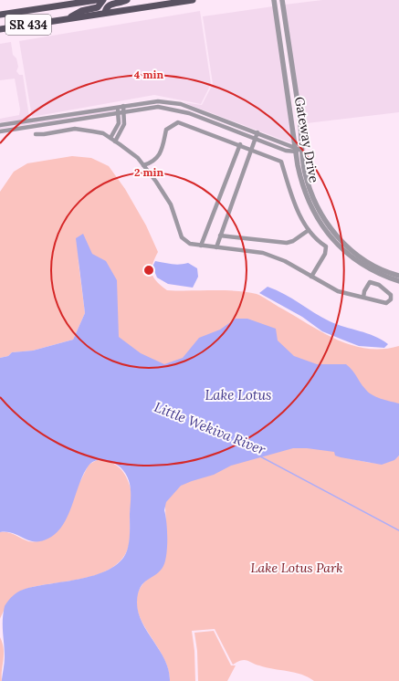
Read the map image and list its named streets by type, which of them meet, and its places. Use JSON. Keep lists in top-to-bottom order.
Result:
{
  "streets": {
    "main road": ["SR 434"],
    "street": ["Gateway Drive"]
  },
  "water": ["Lake Lotus", "Little Wekiva River"],
  "parks": ["Lake Lotus Park"],
  "rings": ["4 min", "2 min"]
}
